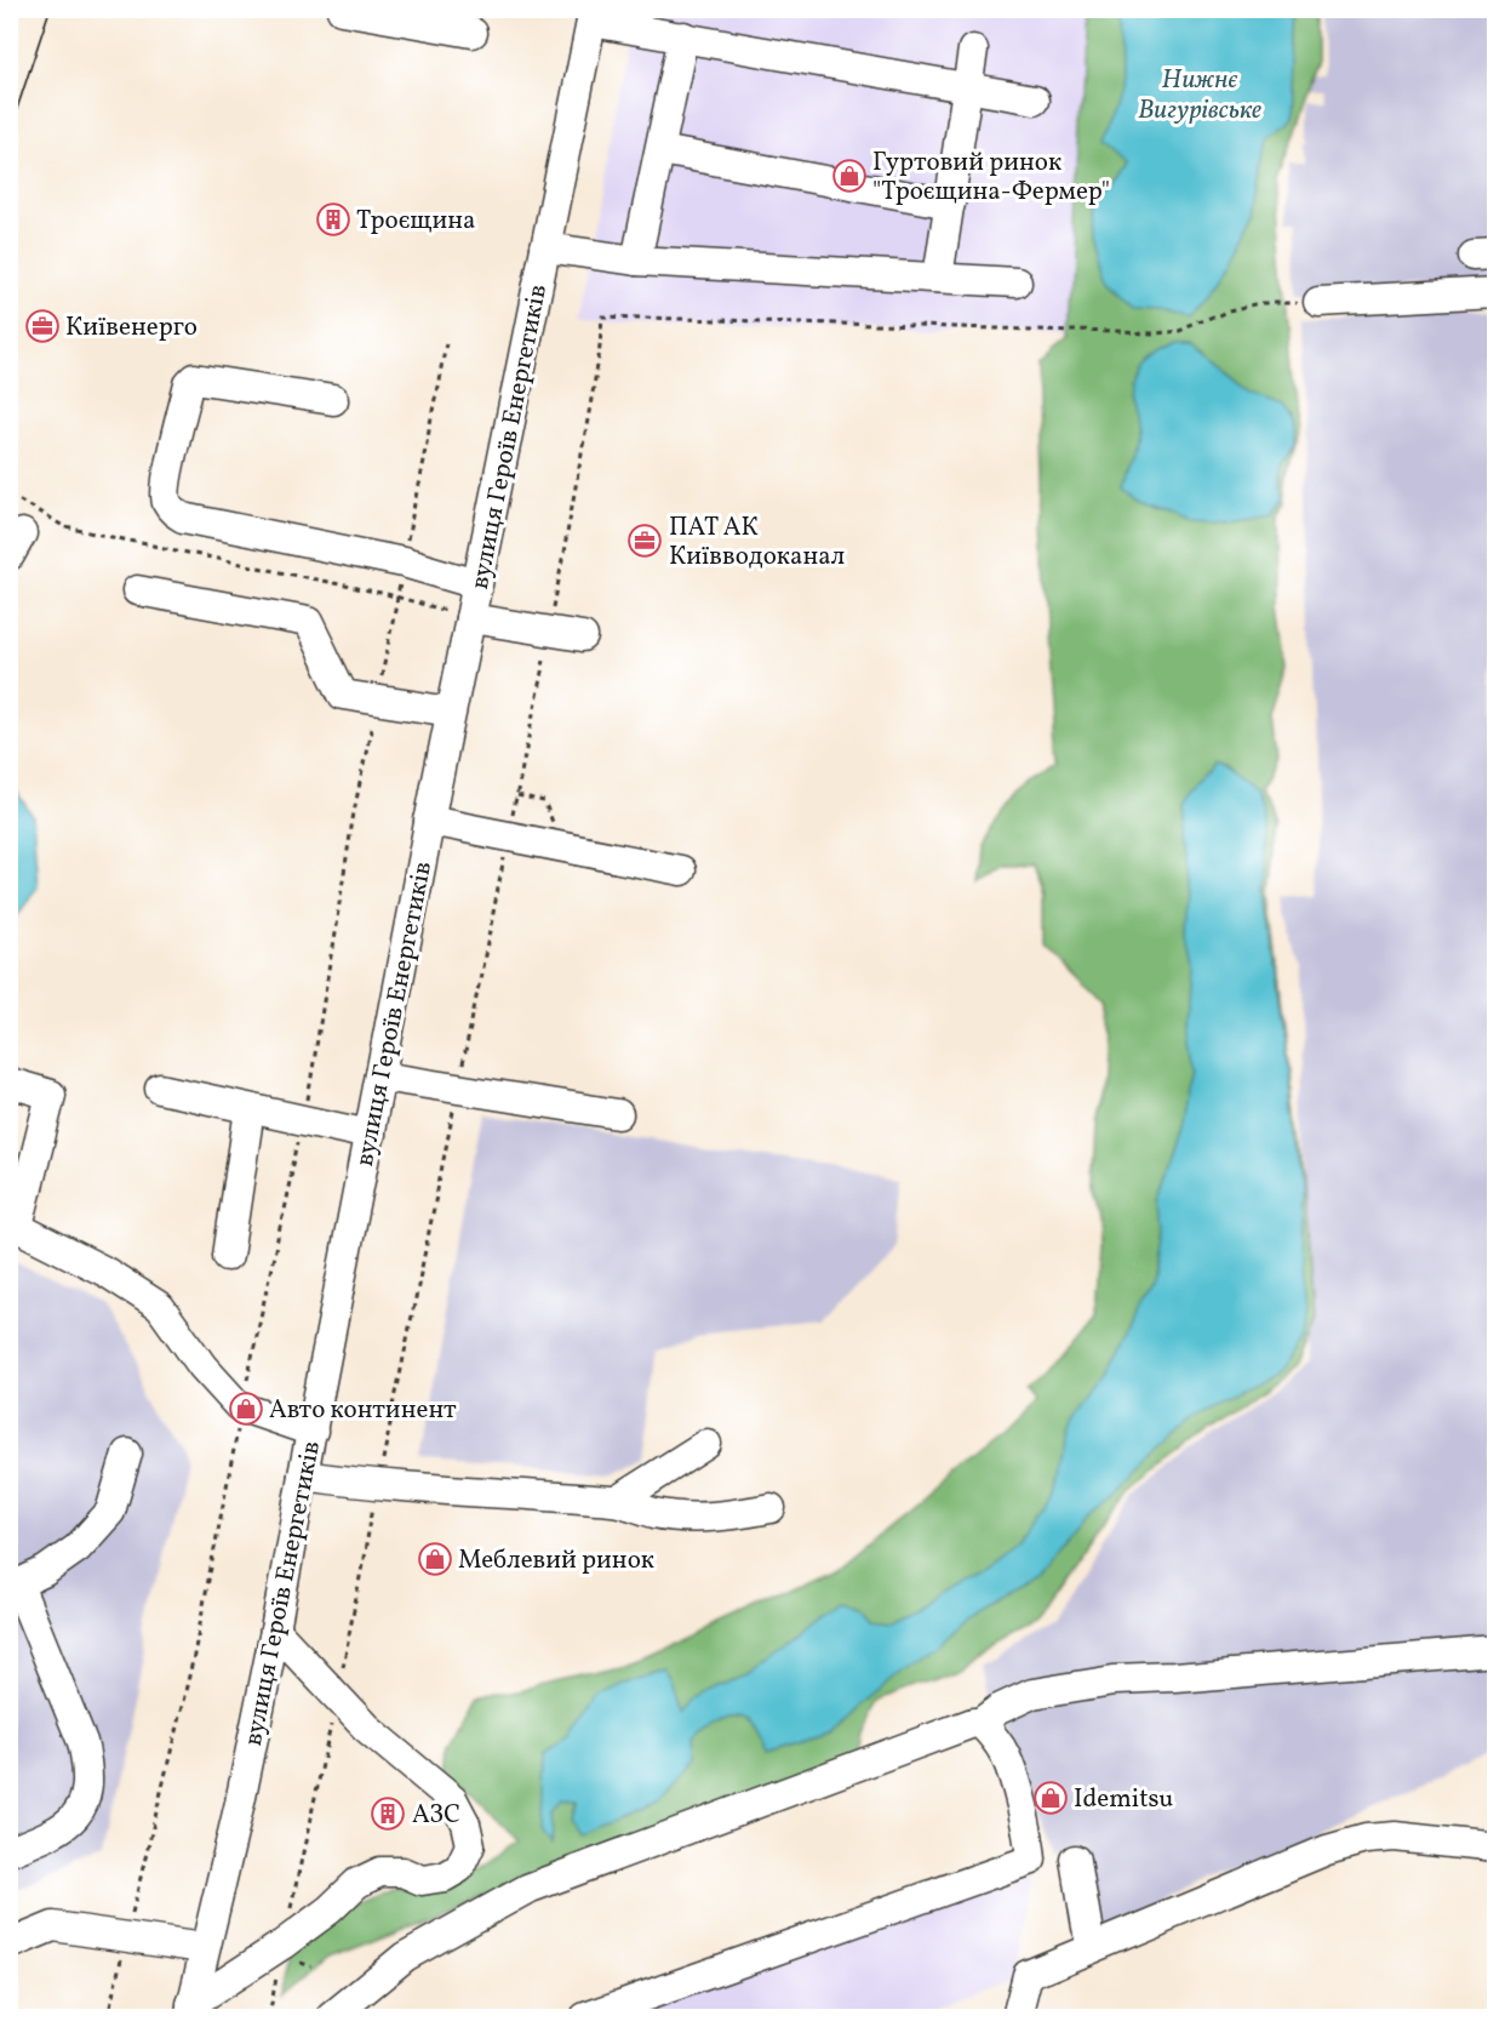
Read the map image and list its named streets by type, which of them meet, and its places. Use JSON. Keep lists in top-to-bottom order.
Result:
{
  "streets": {
    "street": ["вулиця Героїв Енергетиків"]
  },
  "water": ["Нижнє Вигурівське"],
  "places": {
    "shop": [
      "Гуртовий ринок \"Троєщина-Фермер\"",
      "Авто континент",
      "Меблевий ринок",
      "Idemitsu"
    ],
    "building": ["Троєщина", "АЗС"],
    "office": ["Київенерго", "ПАТ АК Київводоканал"]
  }
}
